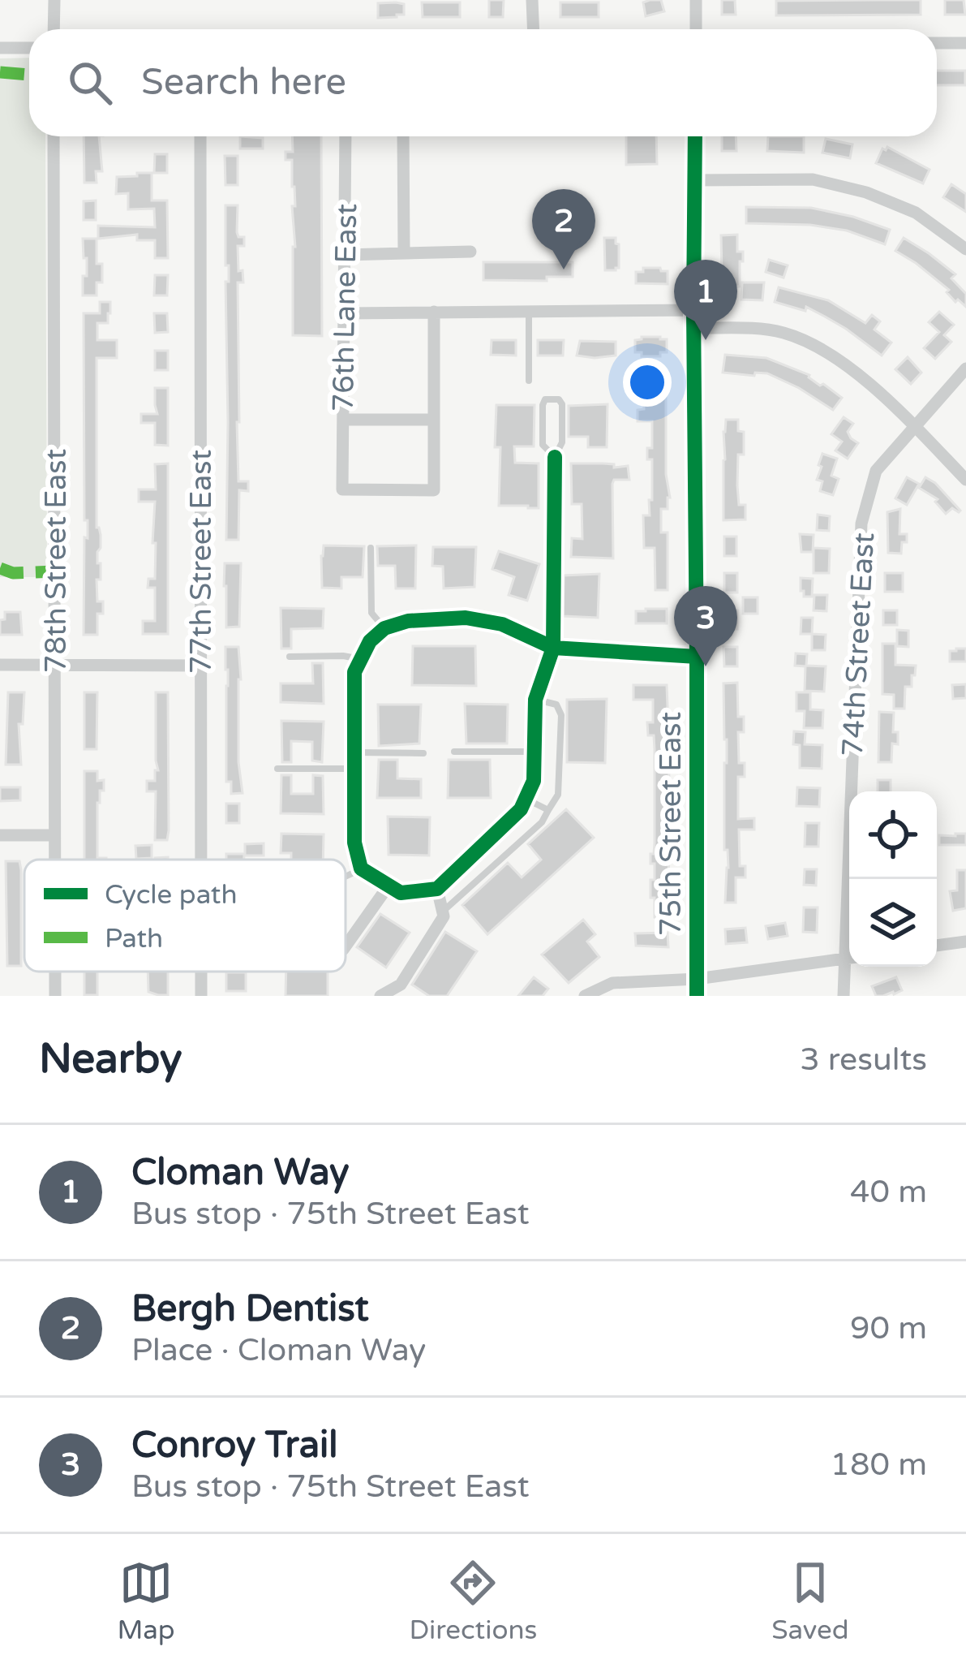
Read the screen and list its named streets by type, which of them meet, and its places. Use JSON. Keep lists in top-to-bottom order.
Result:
{
  "streets": {
    "street": [
      "76th Lane East",
      "78th Street East",
      "77th Street East",
      "74th Street East",
      "75th Street East"
    ]
  },
  "legend": ["Cycle path", "Path"],
  "page": {
    "search": "Search here",
    "pins": ["2", "1", "3"],
    "heading": ["Nearby", "3 results"],
    "list": [
      {
        "mark": "1",
        "name": "Cloman Way",
        "note": "Bus stop · 75th Street East",
        "value": "40 m"
      },
      {
        "mark": "2",
        "name": "Bergh Dentist",
        "note": "Place · Cloman Way",
        "value": "90 m"
      },
      {
        "mark": "3",
        "name": "Conroy Trail",
        "note": "Bus stop · 75th Street East",
        "value": "180 m"
      }
    ],
    "nav": ["Map", "Directions", "Saved"]
  }
}
